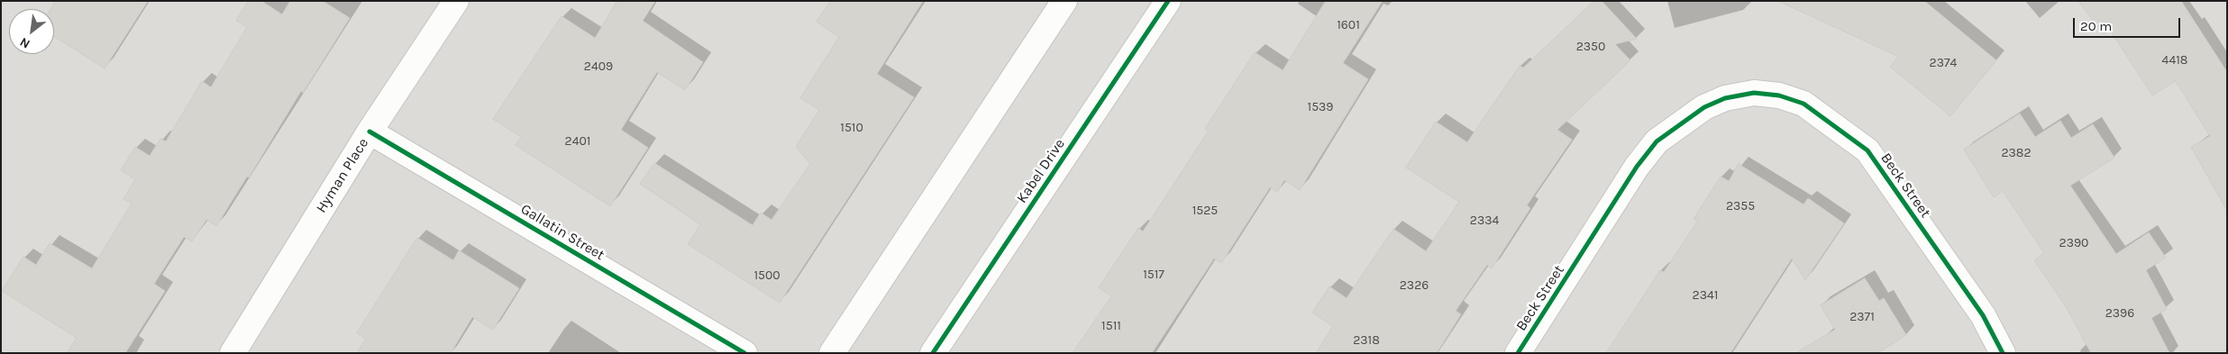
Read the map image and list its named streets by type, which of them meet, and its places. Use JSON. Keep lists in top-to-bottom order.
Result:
{
  "streets": {
    "street": [
      "Kabel Drive",
      "Hyman Place",
      "Beck Street",
      "Gallatin Street"
    ]
  },
  "crossings": [
    ["Hyman Place", "Gallatin Street"]
  ],
  "house_numbers": [
    "1601",
    "2350",
    "4418",
    "2374",
    "2409",
    "1539",
    "1510",
    "2401",
    "2382",
    "2355",
    "1525",
    "2334",
    "2390",
    "1517",
    "1500",
    "2326",
    "2341",
    "2396",
    "2371",
    "1511",
    "2318"
  ],
  "scale_bar": "20 m",
  "north": "bottom left"
}
